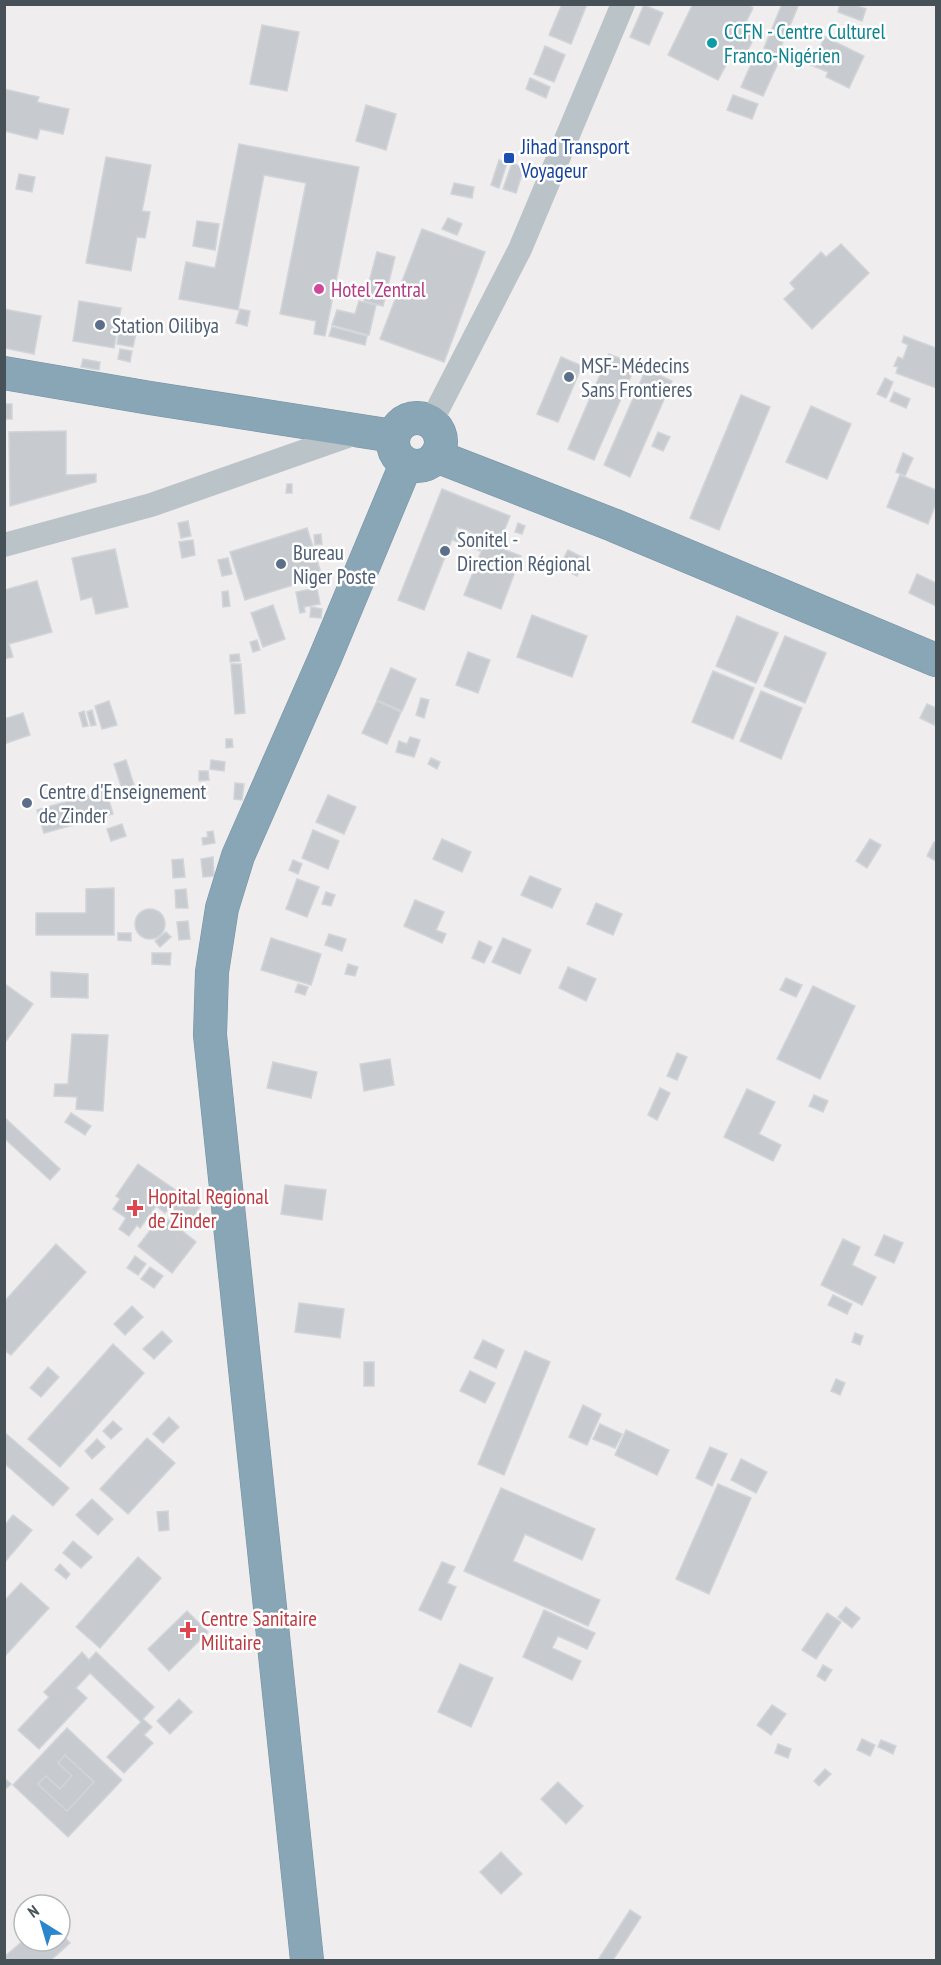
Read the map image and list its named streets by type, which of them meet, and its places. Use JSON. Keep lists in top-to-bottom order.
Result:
{
  "places": {
    "other": [
      "CCFN - Centre Culturel Franco-Nigérien",
      "Hotel Zentral",
      "Station Oilibya",
      "MSF- Médecins Sans Frontieres",
      "Sonitel - Direction Régional",
      "Bureau Niger Poste",
      "Centre d'Enseignement de Zinder"
    ],
    "transit": ["Jihad Transport Voyageur"],
    "health": ["Hopital Regional de Zinder", "Centre Sanitaire Militaire"]
  },
  "north": "top left"
}
